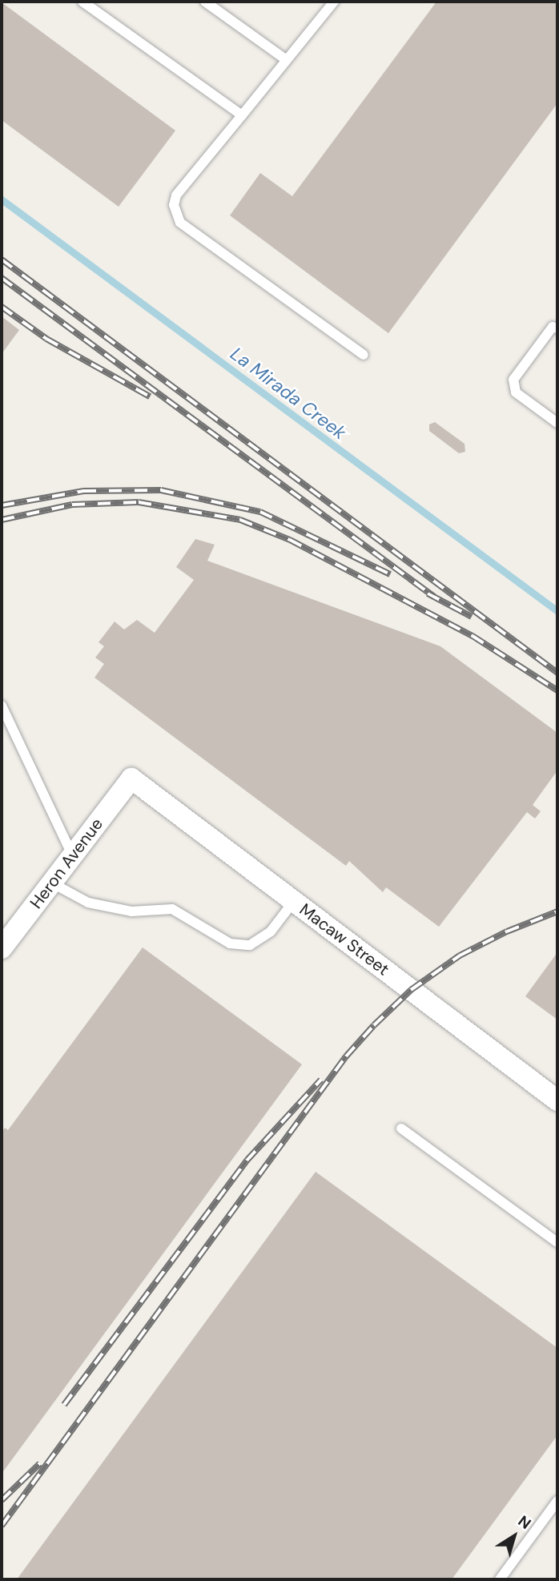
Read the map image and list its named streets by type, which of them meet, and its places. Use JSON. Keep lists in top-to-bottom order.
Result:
{
  "streets": {
    "street": ["Heron Avenue", "Macaw Street"]
  },
  "crossings": [
    ["Heron Avenue", "Macaw Street"]
  ],
  "water": ["La Mirada Creek"],
  "north": "top right"
}
